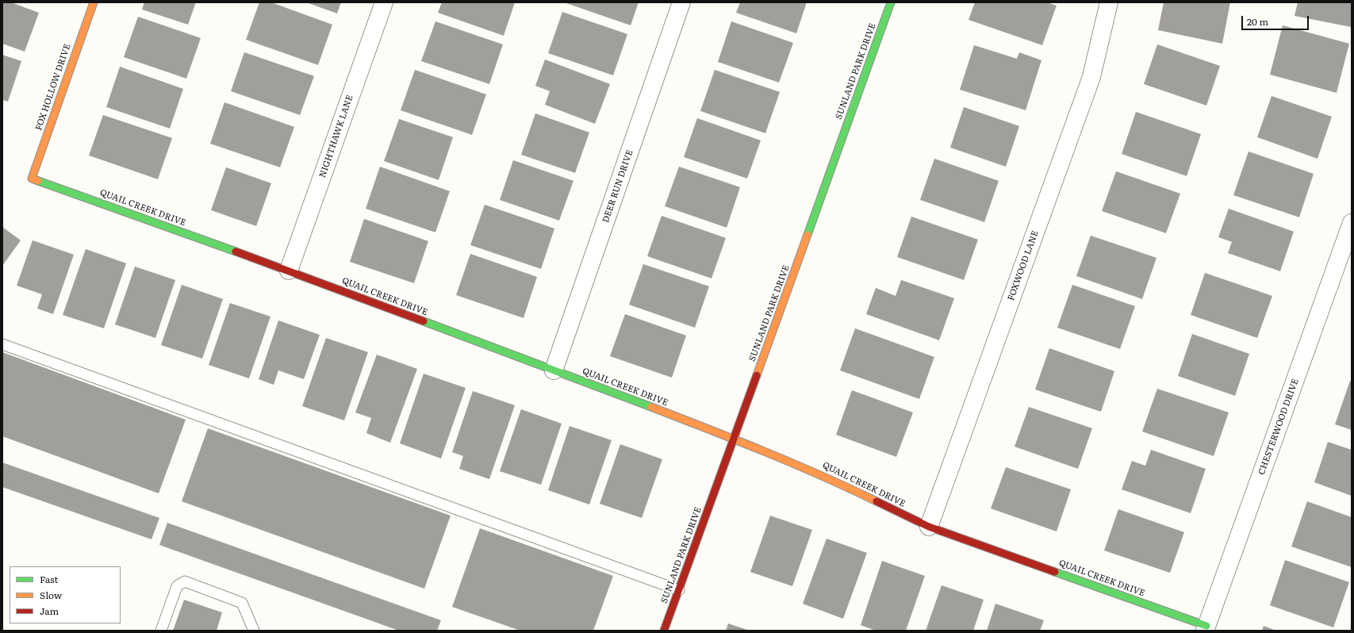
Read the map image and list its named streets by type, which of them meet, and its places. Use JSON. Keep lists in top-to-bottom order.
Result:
{
  "streets": {
    "street": [
      "SUNLAND PARK DRIVE",
      "FOX HOLLOW DRIVE",
      "NIGHTHAWK LANE",
      "DEER RUN DRIVE",
      "QUAIL CREEK DRIVE",
      "FOXWOOD LANE",
      "CHESTERWOOD DRIVE"
    ]
  },
  "crossings": [
    ["SUNLAND PARK DRIVE", "QUAIL CREEK DRIVE"],
    ["FOX HOLLOW DRIVE", "QUAIL CREEK DRIVE"],
    ["NIGHTHAWK LANE", "QUAIL CREEK DRIVE"],
    ["DEER RUN DRIVE", "QUAIL CREEK DRIVE"],
    ["QUAIL CREEK DRIVE", "FOXWOOD LANE"],
    ["QUAIL CREEK DRIVE", "CHESTERWOOD DRIVE"]
  ],
  "legend": ["Fast", "Slow", "Jam"],
  "scale_bar": "20 m"
}
